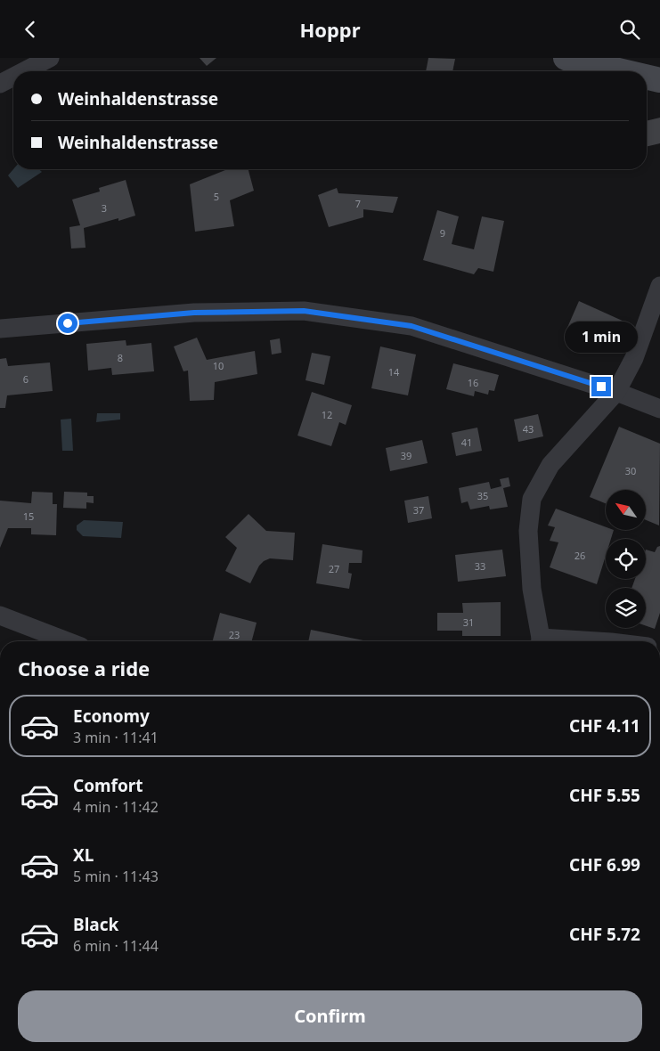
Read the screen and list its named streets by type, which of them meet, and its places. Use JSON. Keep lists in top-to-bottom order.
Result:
{
  "house_numbers": [
    "5",
    "7",
    "3",
    "9",
    "8",
    "10",
    "14",
    "6",
    "16",
    "12",
    "43",
    "41",
    "39",
    "30",
    "35",
    "37",
    "15",
    "26",
    "33",
    "27",
    "31",
    "23"
  ],
  "north": "top left",
  "page": {
    "header": "Hoppr",
    "banner": ["Weinhaldenstrasse", "Weinhaldenstrasse"],
    "bubble": "1 min",
    "heading": "Choose a ride",
    "list": [
      {
        "name": "Economy",
        "note": "3 min · 11:41",
        "value": "CHF 4.11"
      },
      {
        "name": "Comfort",
        "note": "4 min · 11:42",
        "value": "CHF 5.55"
      },
      {
        "name": "XL",
        "note": "5 min · 11:43",
        "value": "CHF 6.99"
      },
      {
        "name": "Black",
        "note": "6 min · 11:44",
        "value": "CHF 5.72"
      }
    ],
    "buttons": "Confirm"
  }
}
